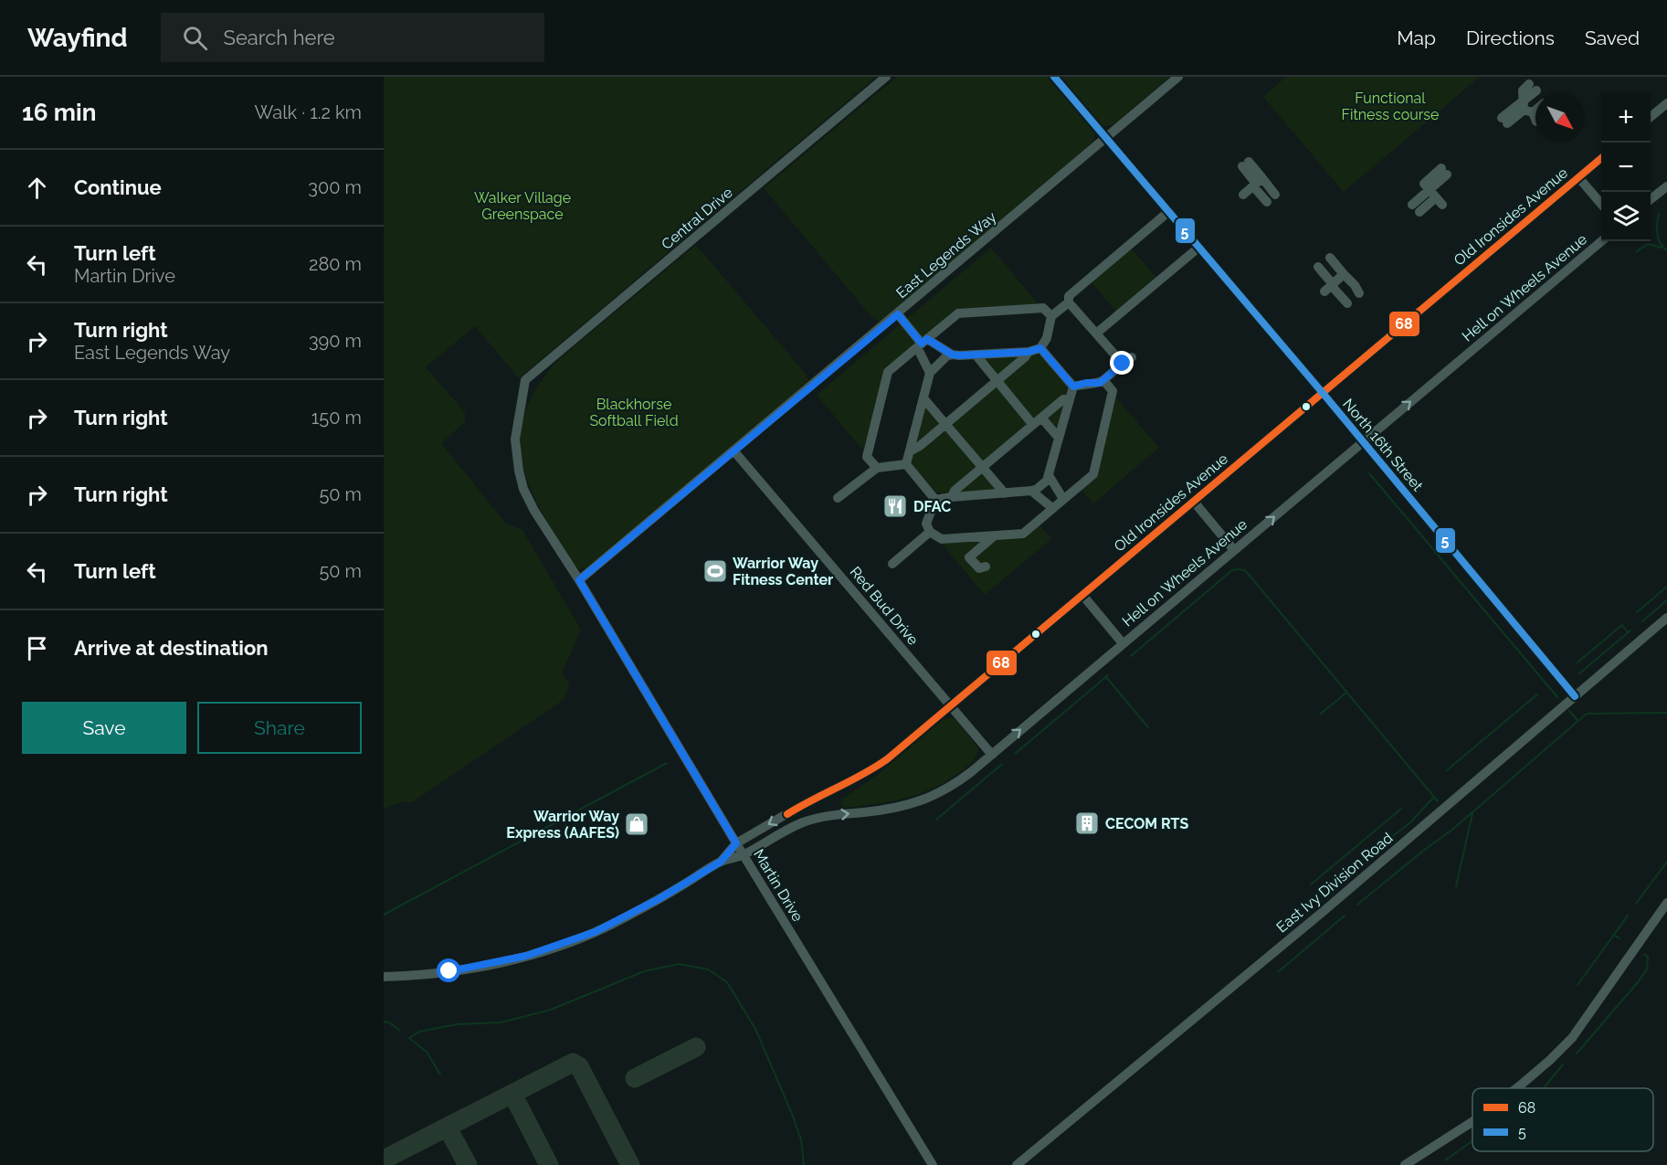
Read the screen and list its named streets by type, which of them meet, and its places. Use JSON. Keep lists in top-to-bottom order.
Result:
{
  "streets": {
    "street": [
      "Old Ironsides Avenue",
      "Central Drive",
      "East Legends Way",
      "Hell on Wheels Avenue",
      "North 16th Street",
      "Red Bud Drive",
      "East Ivy Division Road",
      "Martin Drive"
    ]
  },
  "crossings": [
    ["Old Ironsides Avenue", "Hell on Wheels Avenue"],
    ["Old Ironsides Avenue", "North 16th Street"],
    ["Old Ironsides Avenue", "Red Bud Drive"],
    ["Old Ironsides Avenue", "Martin Drive"],
    ["Central Drive", "Martin Drive"],
    ["East Legends Way", "North 16th Street"],
    ["East Legends Way", "Red Bud Drive"],
    ["East Legends Way", "Martin Drive"],
    ["Hell on Wheels Avenue", "North 16th Street"],
    ["Hell on Wheels Avenue", "Red Bud Drive"],
    ["Hell on Wheels Avenue", "Martin Drive"],
    ["North 16th Street", "East Ivy Division Road"]
  ],
  "one_way": ["Hell on Wheels Avenue"],
  "parks": ["Functional Fitness course", "Walker Village Greenspace", "Blackhorse Softball Field"],
  "places": {
    "restaurant": ["DFAC"],
    "sports": ["Warrior Way Fitness Center"],
    "building": ["CECOM RTS"],
    "shop": ["Warrior Way Express (AAFES)"]
  },
  "lines": ["transit line 5", "transit line 68"],
  "legend": ["68", "5"],
  "north": "bottom right",
  "page": {
    "header": "Wayfind",
    "search": "Search here",
    "nav": ["Map", "Directions", "Saved"],
    "heading": ["16 min", "Walk · 1.2 km"],
    "map_buttons": ["+", "−"],
    "list": [
      ["Continue", "300 m"],
      ["Turn left", "Martin Drive", "280 m"],
      ["Turn right", "East Legends Way", "390 m"],
      ["Turn right", "150 m"],
      ["Turn right", "50 m"],
      ["Turn left", "50 m"],
      "Arrive at destination"
    ],
    "buttons": ["Save", "Share"]
  }
}
